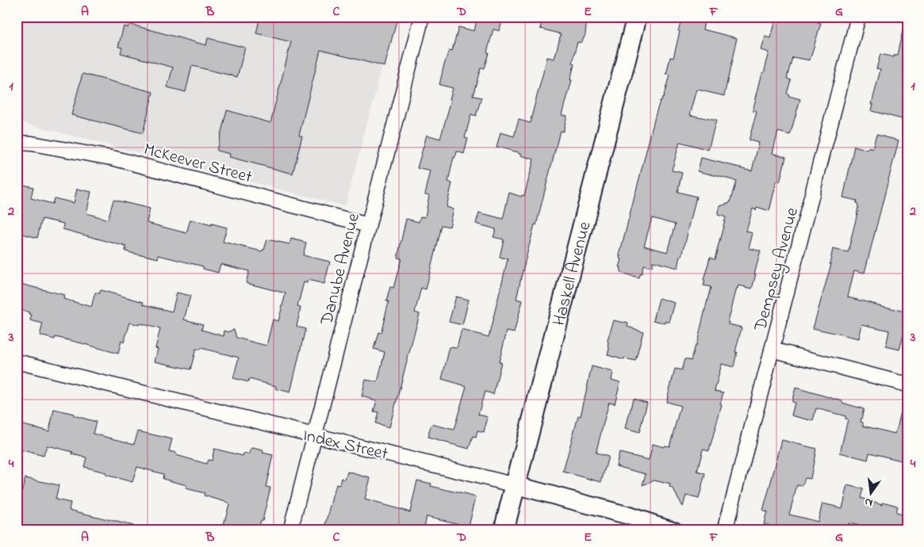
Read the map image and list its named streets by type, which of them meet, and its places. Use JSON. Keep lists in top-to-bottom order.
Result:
{
  "streets": {
    "main road": ["Haskell Avenue"],
    "street": [
      "McKeever Street",
      "Danube Avenue",
      "Dempsey Avenue",
      "Index Street"
    ]
  },
  "crossings": [
    ["McKeever Street", "Danube Avenue"],
    ["Danube Avenue", "Index Street"],
    ["Haskell Avenue", "Index Street"]
  ],
  "north": "bottom",
  "grid": {
    "columns": [
      "A",
      "B",
      "C",
      "D",
      "E",
      "F",
      "G"
    ],
    "rows": [
      "1",
      "2",
      "3",
      "4"
    ]
  }
}
